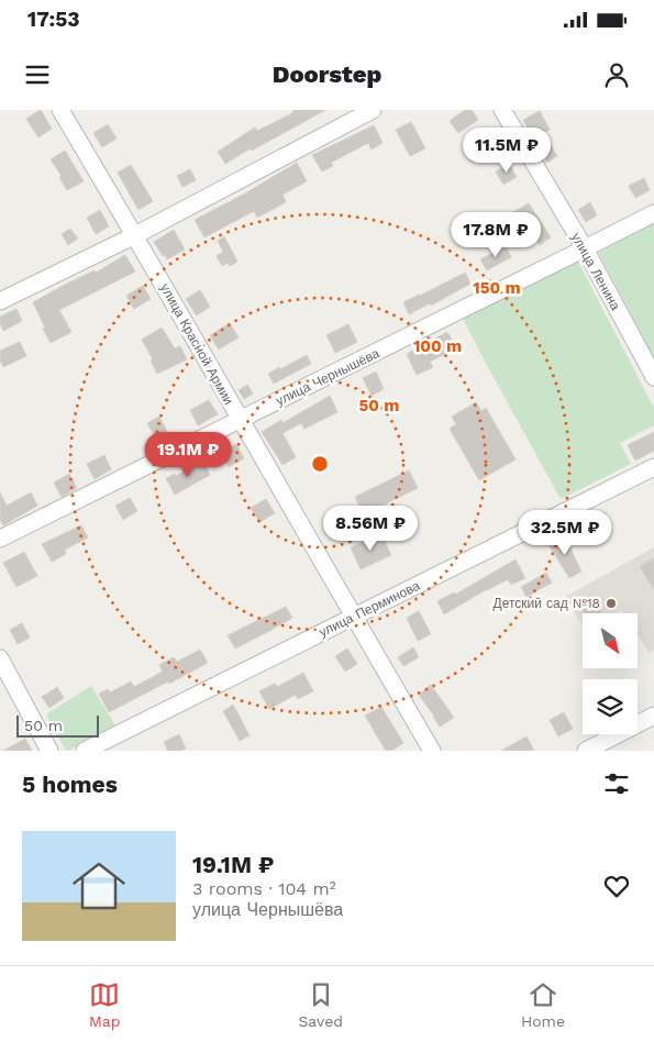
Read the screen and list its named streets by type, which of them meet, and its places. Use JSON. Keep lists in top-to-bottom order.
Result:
{
  "streets": {
    "street": [
      "улица Ленина",
      "улица Красной Армии",
      "улица Чернышёва",
      "улица Перминова"
    ]
  },
  "crossings": [
    ["улица Ленина", "улица Чернышёва"],
    ["улица Красной Армии", "улица Чернышёва"],
    ["улица Красной Армии", "улица Перминова"]
  ],
  "places": ["Детский сад №18"],
  "scale_bar": "50 m",
  "north": "bottom right",
  "page": {
    "status": "17:53",
    "header": "Doorstep",
    "price": [
      "11.5M ₽",
      "17.8M ₽",
      "19.1M ₽",
      "8.56M ₽",
      "32.5M ₽"
    ],
    "scale": "50 m",
    "heading": "5 homes",
    "list": [
      {
        "name": "19.1M ₽",
        "note": "3 rooms · 104 m² · улица Чернышёва"
      }
    ],
    "tabs": ["Map", "Saved", "Home"]
  },
  "rings": ["150 m", "100 m", "50 m"]
}
